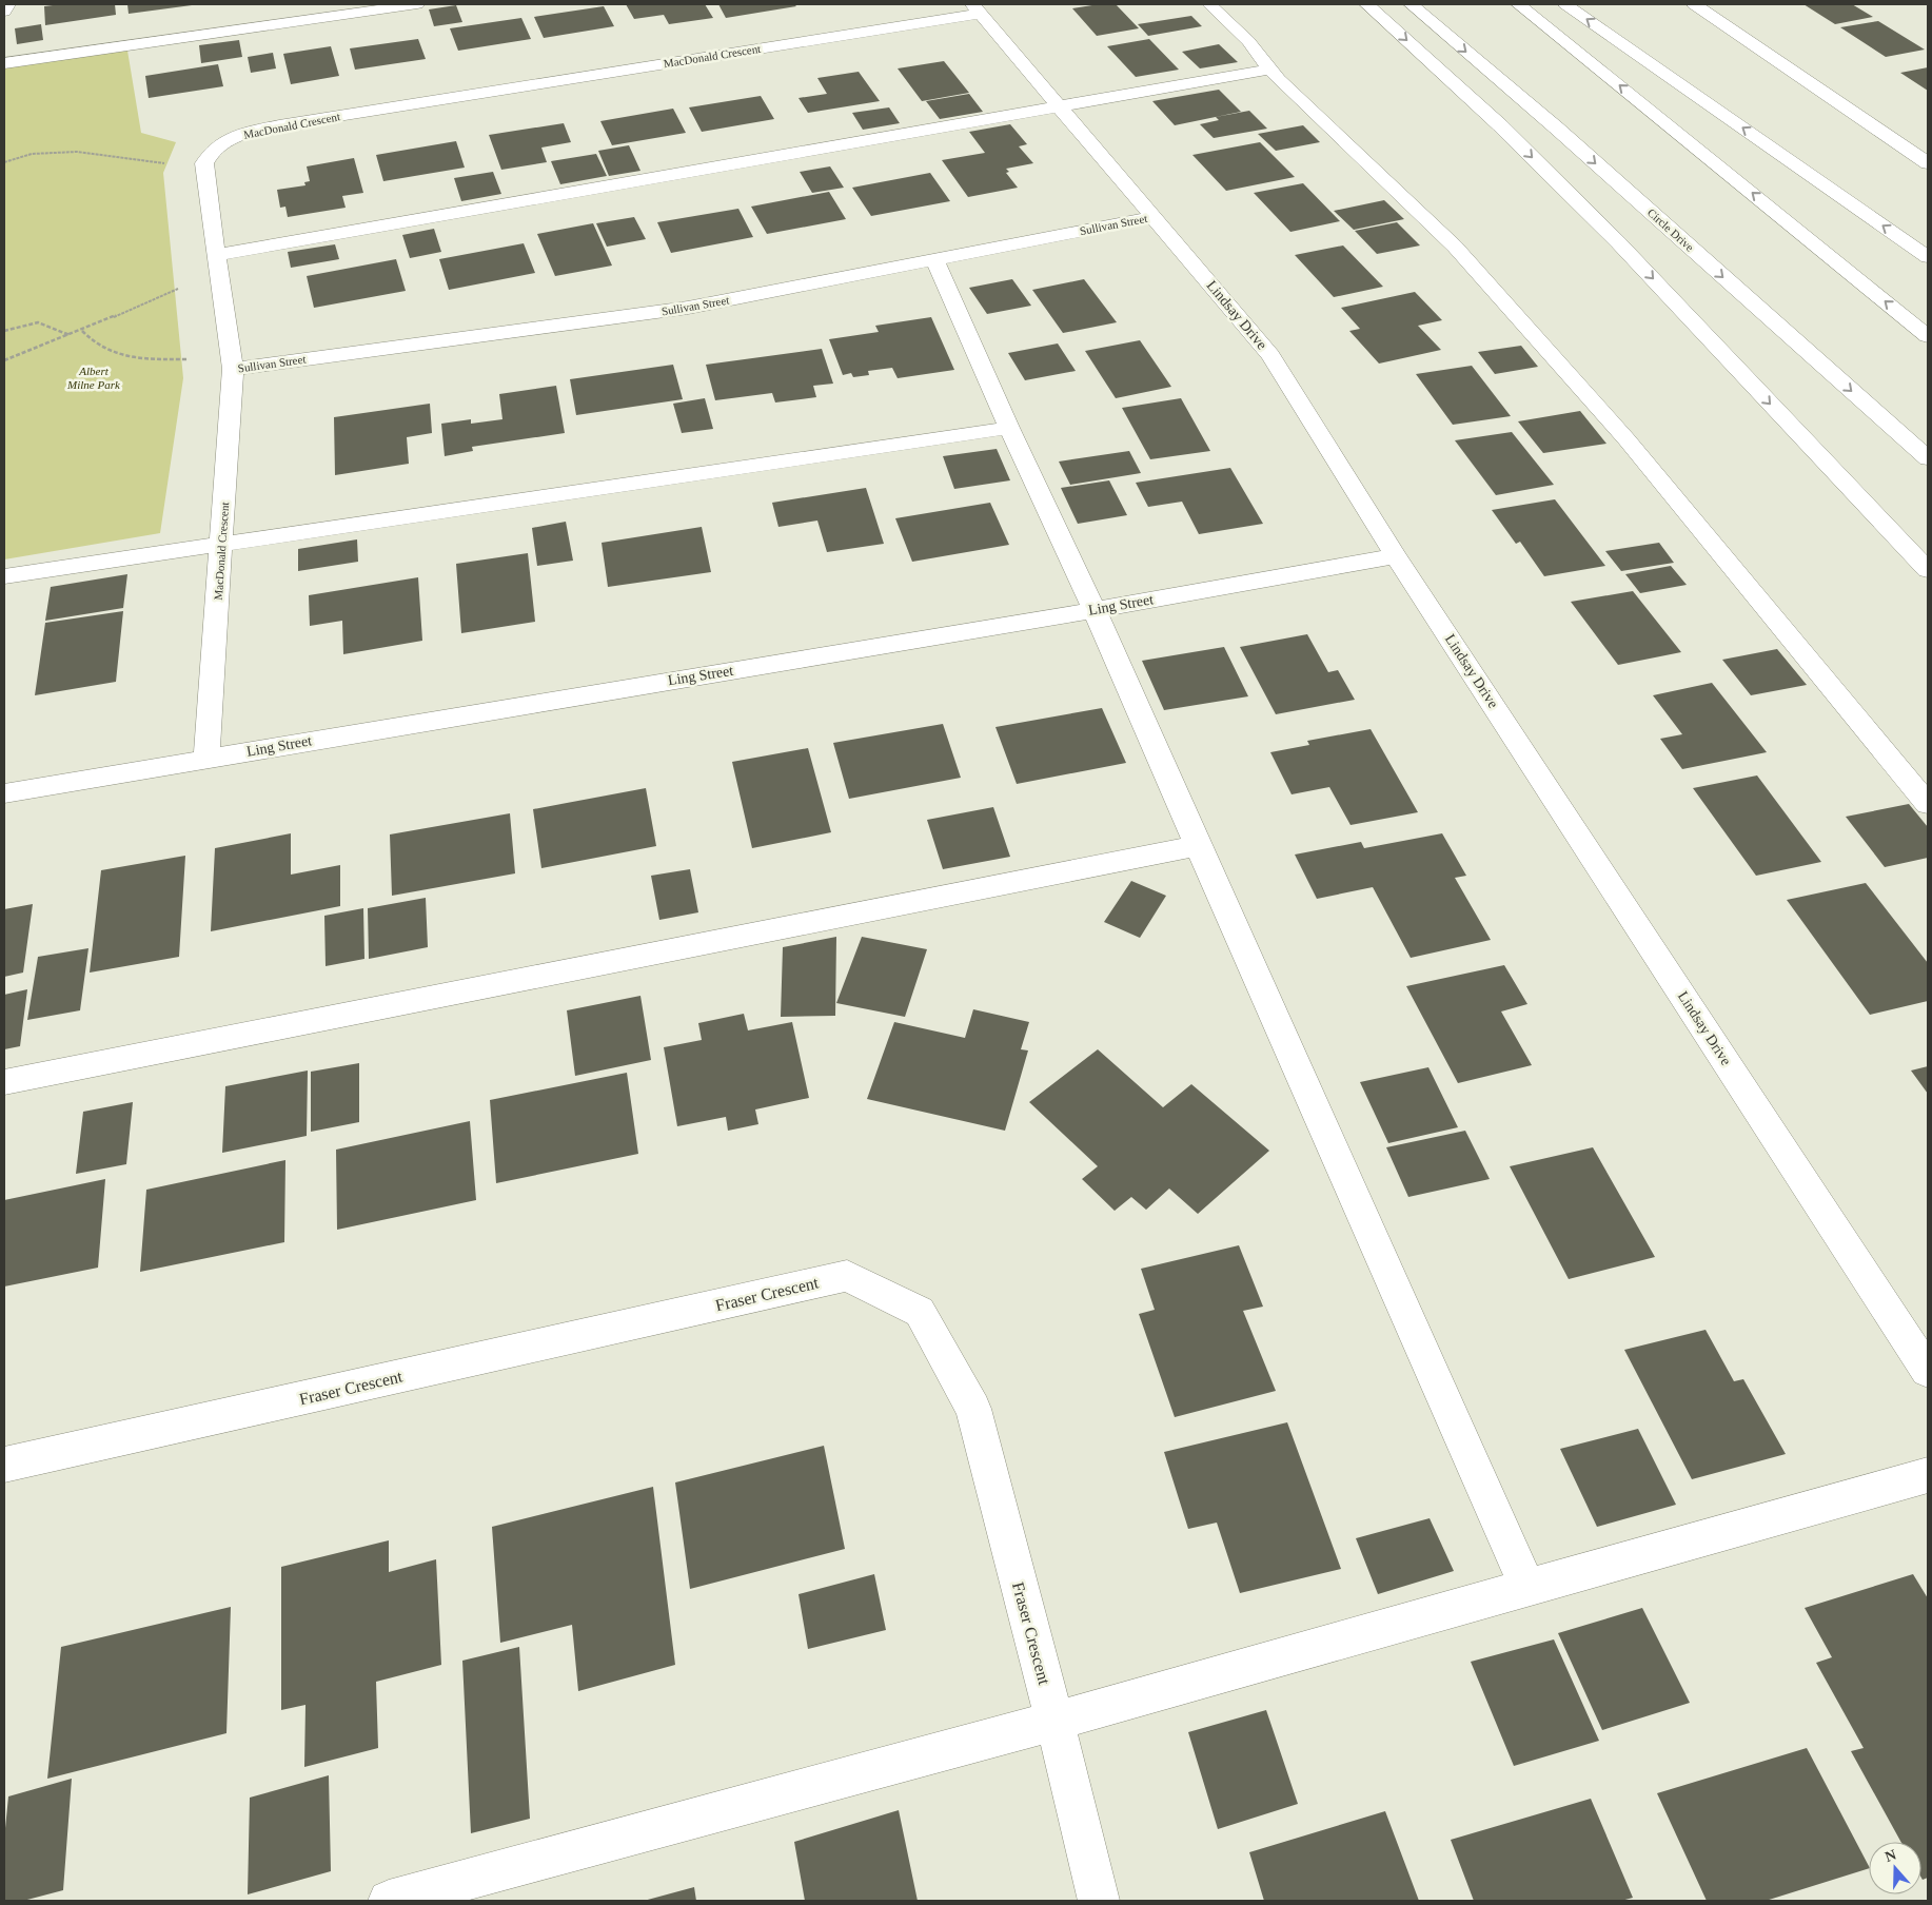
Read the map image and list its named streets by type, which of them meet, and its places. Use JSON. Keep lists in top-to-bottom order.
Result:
{
  "streets": {
    "main road": [
      "MacDonald Crescent",
      "Sullivan Street",
      "Circle Drive",
      "Lindsay Drive",
      "Ling Street",
      "Fraser Crescent"
    ]
  },
  "crossings": [
    ["MacDonald Crescent", "Sullivan Street"],
    ["MacDonald Crescent", "Lindsay Drive"],
    ["MacDonald Crescent", "Ling Street"],
    ["Sullivan Street", "Lindsay Drive"],
    ["Lindsay Drive", "Ling Street"]
  ],
  "parks": ["Albert Milne Park"],
  "north": "top"
}
